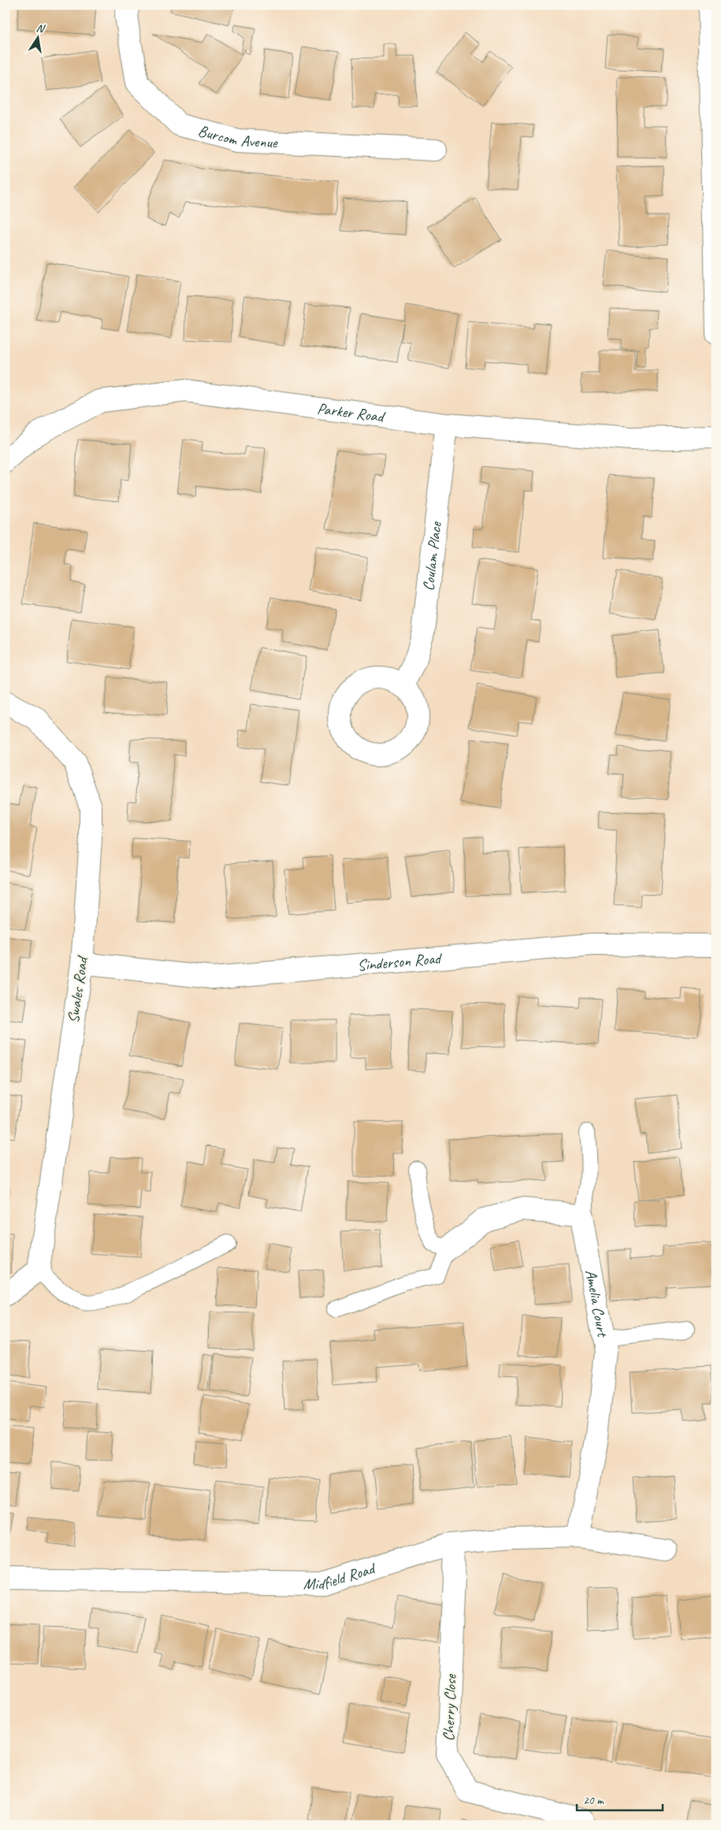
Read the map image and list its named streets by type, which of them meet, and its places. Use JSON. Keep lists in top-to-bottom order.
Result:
{
  "streets": {
    "street": [
      "Burcom Avenue",
      "Parker Road",
      "Coulam Place",
      "Sinderson Road",
      "Swales Road",
      "Amelia Court",
      "Midfield Road",
      "Cherry Close"
    ]
  },
  "crossings": [
    ["Parker Road", "Coulam Place"],
    ["Sinderson Road", "Swales Road"],
    ["Amelia Court", "Midfield Road"],
    ["Midfield Road", "Cherry Close"]
  ],
  "scale_bar": "20 m",
  "north": "top"
}
